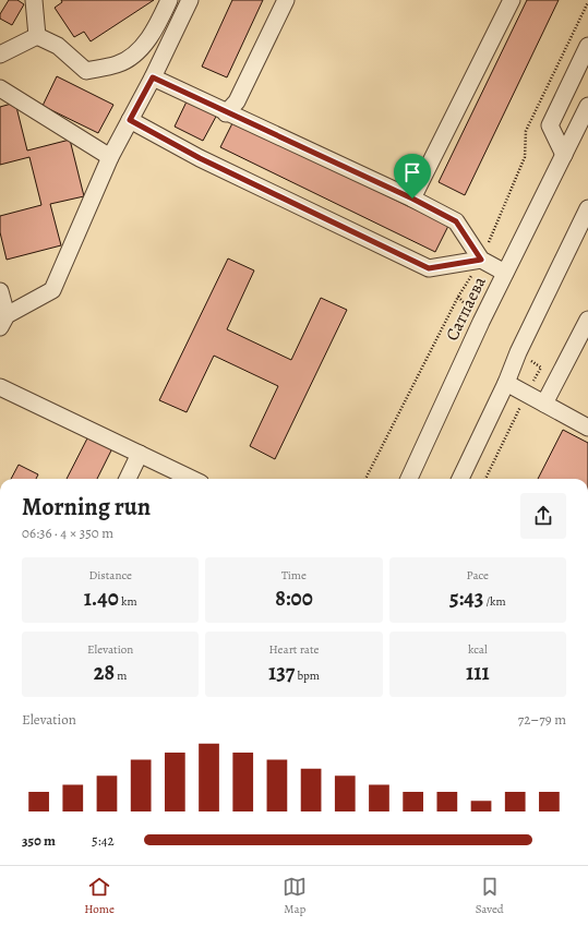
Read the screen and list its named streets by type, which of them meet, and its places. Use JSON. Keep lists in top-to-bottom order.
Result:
{
  "streets": {
    "street": ["Сатпаева"]
  },
  "page": {
    "heading": ["Morning run", "06:36 · 4 × 350 m"],
    "stats": [
      ["Distance", "1.40 km"],
      ["Time", "8:00"],
      ["Pace", "5:43 /km"],
      ["Elevation", "28 m"],
      ["Heart rate", "137 bpm"],
      ["kcal", "111"]
    ],
    "chart": ["Elevation", "72–79 m"],
    "list": [
      {
        "name": "350 m",
        "note": "5:42"
      }
    ],
    "tabs": ["Home", "Map", "Saved"]
  }
}
